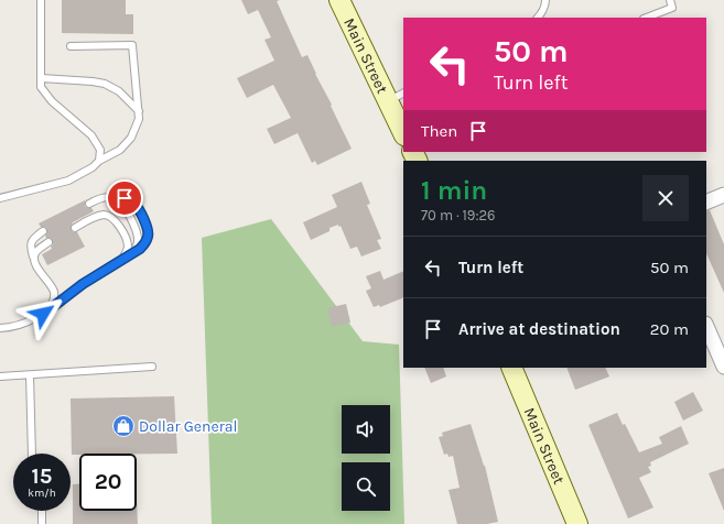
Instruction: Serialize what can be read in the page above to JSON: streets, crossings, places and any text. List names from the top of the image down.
{
  "streets": {
    "street": ["Main Street"]
  },
  "places": {
    "shop": ["Dollar General"]
  },
  "page": {
    "turn": ["50 m", "Turn left"],
    "then": "Then",
    "heading": ["1 min", "70 m · 19:26"],
    "list": [
      {
        "name": "Turn left",
        "value": "50 m"
      },
      {
        "name": "Arrive at destination",
        "value": "20 m"
      }
    ],
    "speed": "15 km/h",
    "limit": "20"
  }
}
